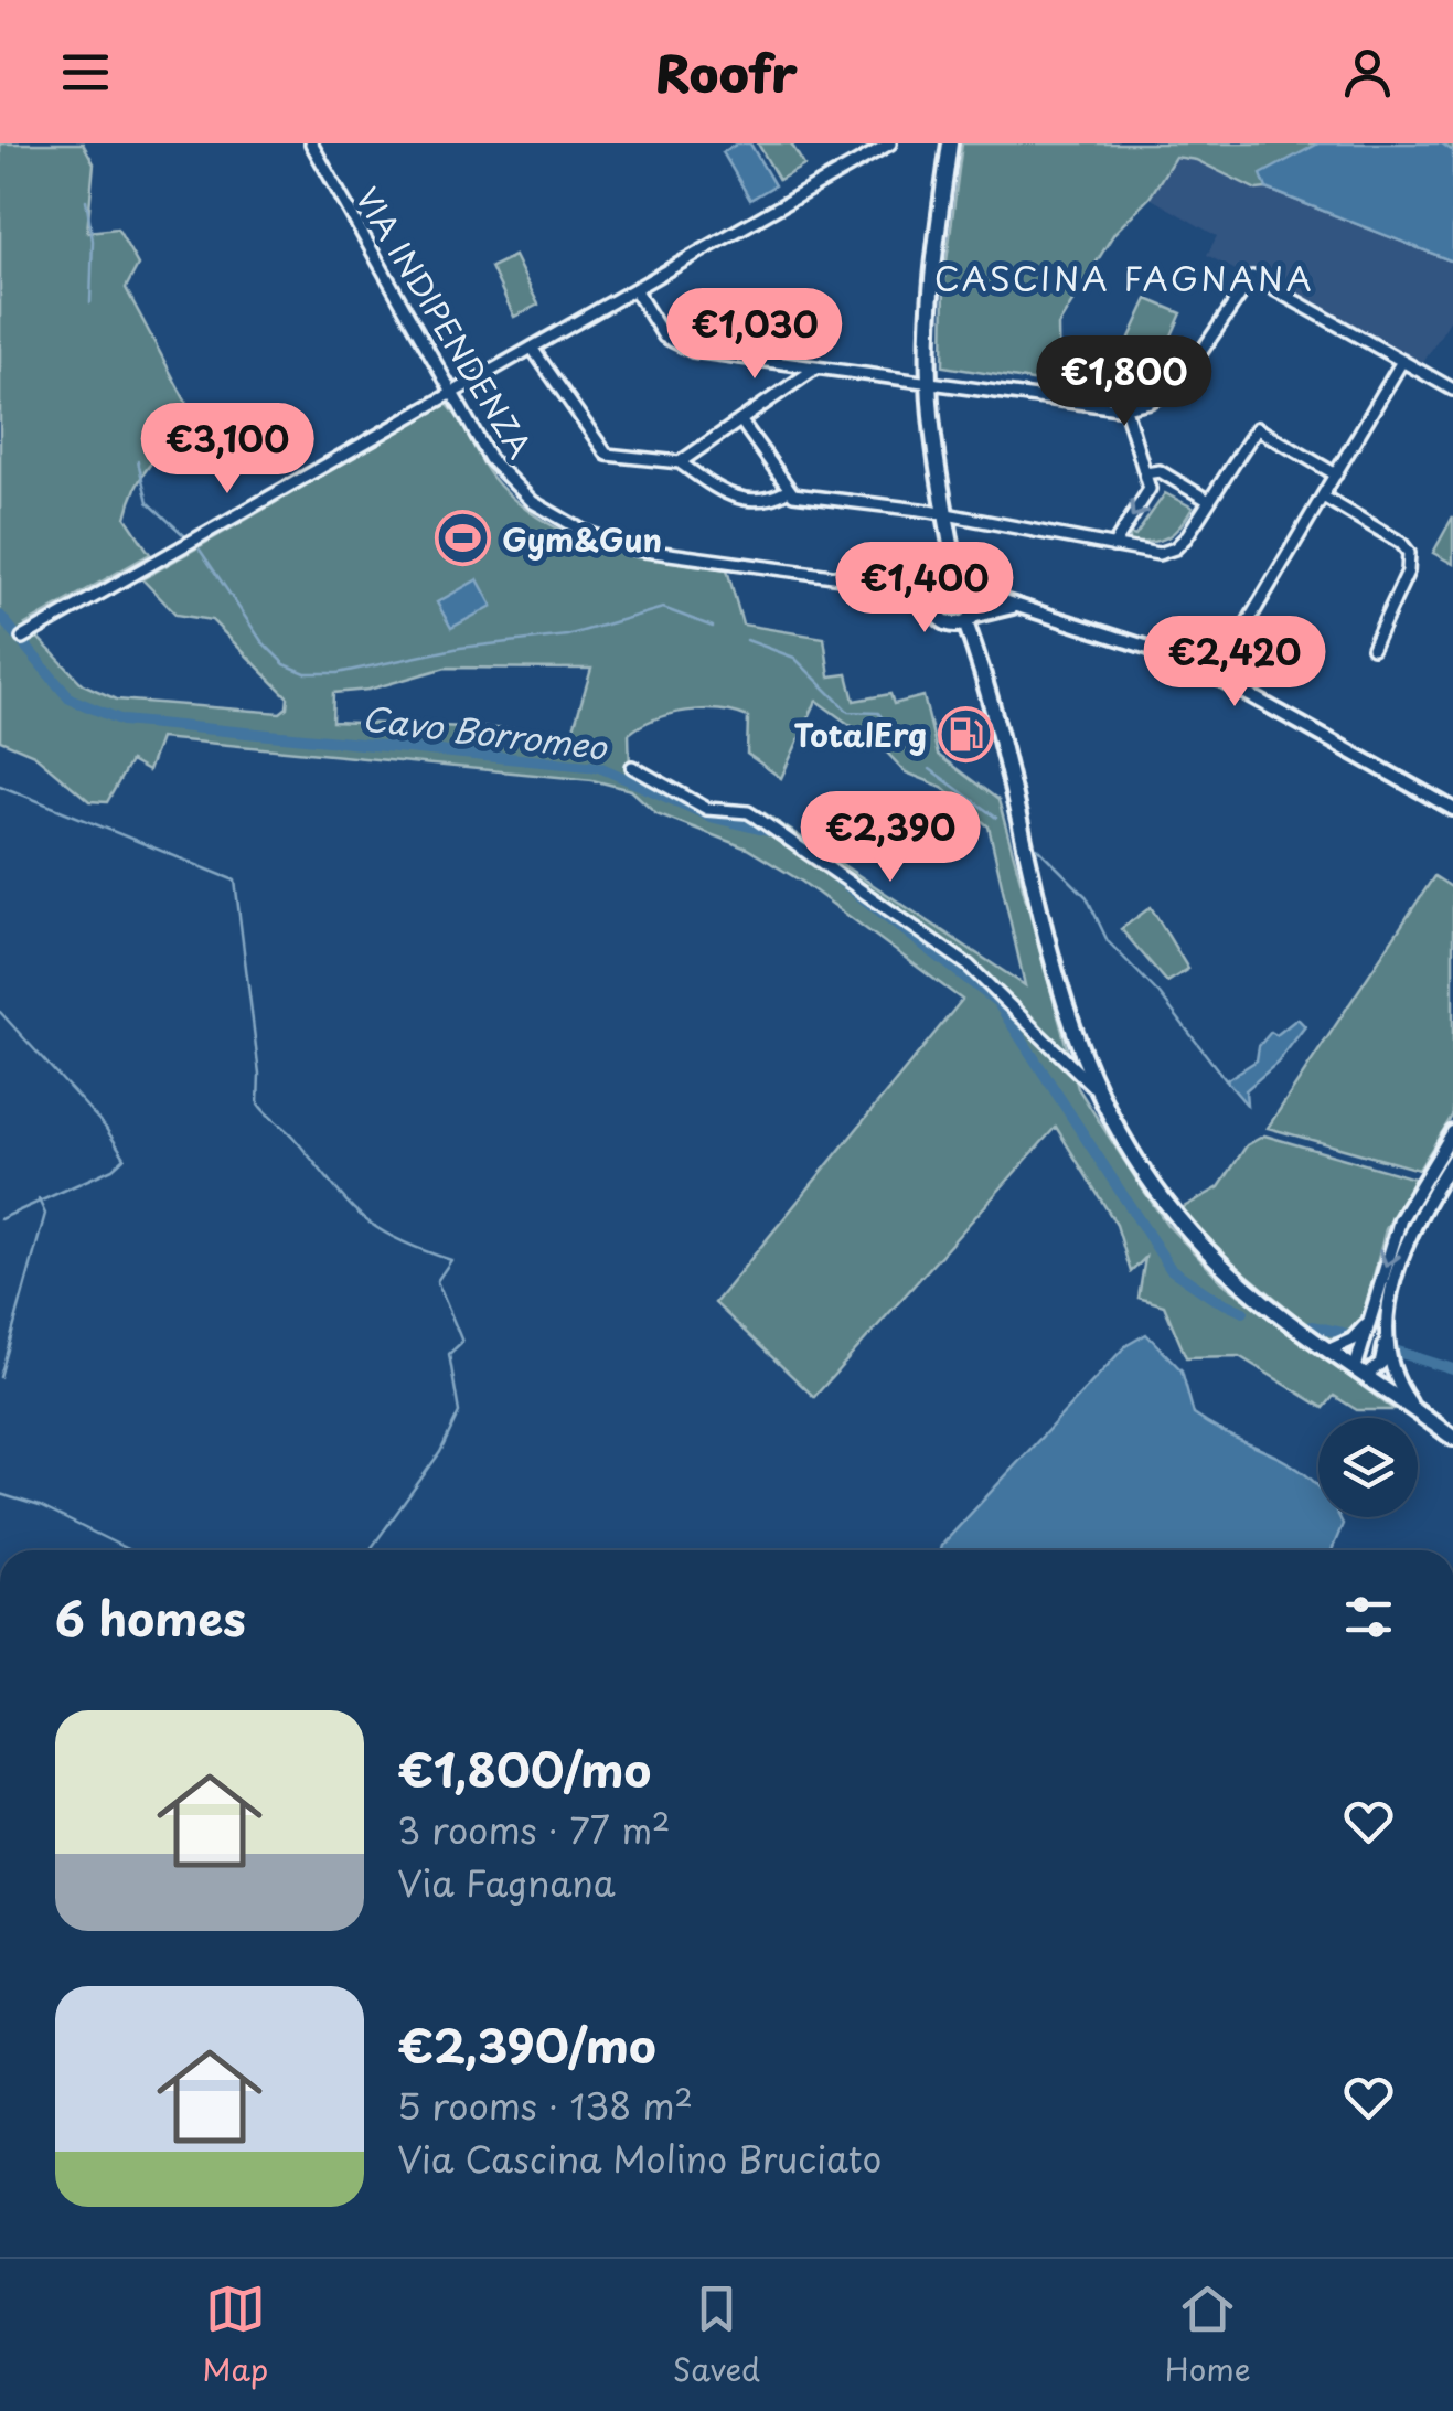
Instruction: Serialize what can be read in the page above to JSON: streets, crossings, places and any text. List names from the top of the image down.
{
  "streets": {
    "street": ["VIA INDIPENDENZA"]
  },
  "districts": ["CASCINA FAGNANA"],
  "water": ["Cavo Borromeo"],
  "places": {
    "sports": ["Gym&Gun"],
    "fuel station": ["TotalErg"]
  },
  "page": {
    "header": "Roofr",
    "price": [
      "€1,030",
      "€1,800",
      "€3,100",
      "€1,400",
      "€2,420",
      "€2,390"
    ],
    "heading": "6 homes",
    "list": [
      {
        "name": "€1,800/mo",
        "note": "3 rooms · 77 m² · Via Fagnana"
      },
      {
        "name": "€2,390/mo",
        "note": "5 rooms · 138 m² · Via Cascina Molino Bruciato"
      }
    ],
    "tabs": ["Map", "Saved", "Home"]
  }
}
